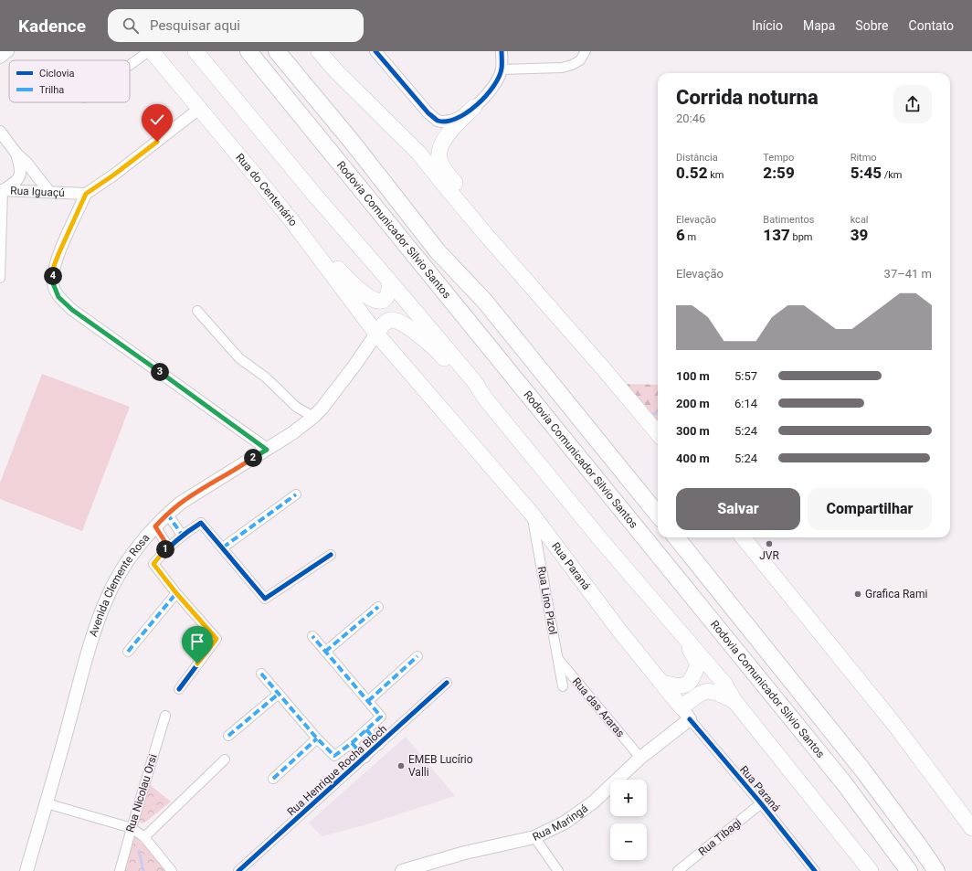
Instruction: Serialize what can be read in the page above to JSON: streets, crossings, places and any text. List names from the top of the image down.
{
  "streets": {
    "highway": ["Rua do Centenário", "Rodovia Comunicador Silvio Santos", "Rua Paraná"],
    "main road": ["Avenida Clemente Rosa", "Rua Maringá"],
    "street": [
      "Rua Iguaçú",
      "Rua Lino Pizol",
      "Rua das Araras",
      "Rua Henrique Rocha Bloch",
      "Rua Nicolau Orsi",
      "Rua Tibagi"
    ]
  },
  "crossings": [
    ["Rua do Centenário", "Rua Paraná"],
    ["Rua do Centenário", "Avenida Clemente Rosa"],
    ["Rua Paraná", "Avenida Clemente Rosa"],
    ["Rua Paraná", "Rua Lino Pizol"],
    ["Rua Paraná", "Rua Maringá"],
    ["Rua Paraná", "Rua Tibagi"],
    ["Rua Lino Pizol", "Rua das Araras"],
    ["Rua das Araras", "Rua Maringá"]
  ],
  "places": ["JVR", "Grafica Rami", "EMEB Lucírio Valli"],
  "legend": ["Ciclovia", "Trilha"],
  "page": {
    "header": "Kadence",
    "search": "Pesquisar aqui",
    "nav": [
      "Início",
      "Mapa",
      "Sobre",
      "Contato"
    ],
    "heading": ["Corrida noturna", "20:46"],
    "stats": [
      ["Distância", "0.52 km"],
      ["Tempo", "2:59"],
      ["Ritmo", "5:45 /km"],
      ["Elevação", "6 m"],
      ["Batimentos", "137 bpm"],
      ["kcal", "39"]
    ],
    "chart": ["Elevação", "37–41 m"],
    "pins": [
      "4",
      "3",
      "2",
      "1"
    ],
    "list": [
      {
        "name": "100 m",
        "note": "5:57"
      },
      {
        "name": "200 m",
        "note": "6:14"
      },
      {
        "name": "300 m",
        "note": "5:24"
      },
      {
        "name": "400 m",
        "note": "5:24"
      }
    ],
    "buttons": ["Salvar", "Compartilhar"],
    "map_buttons": ["+", "−"]
  }
}
